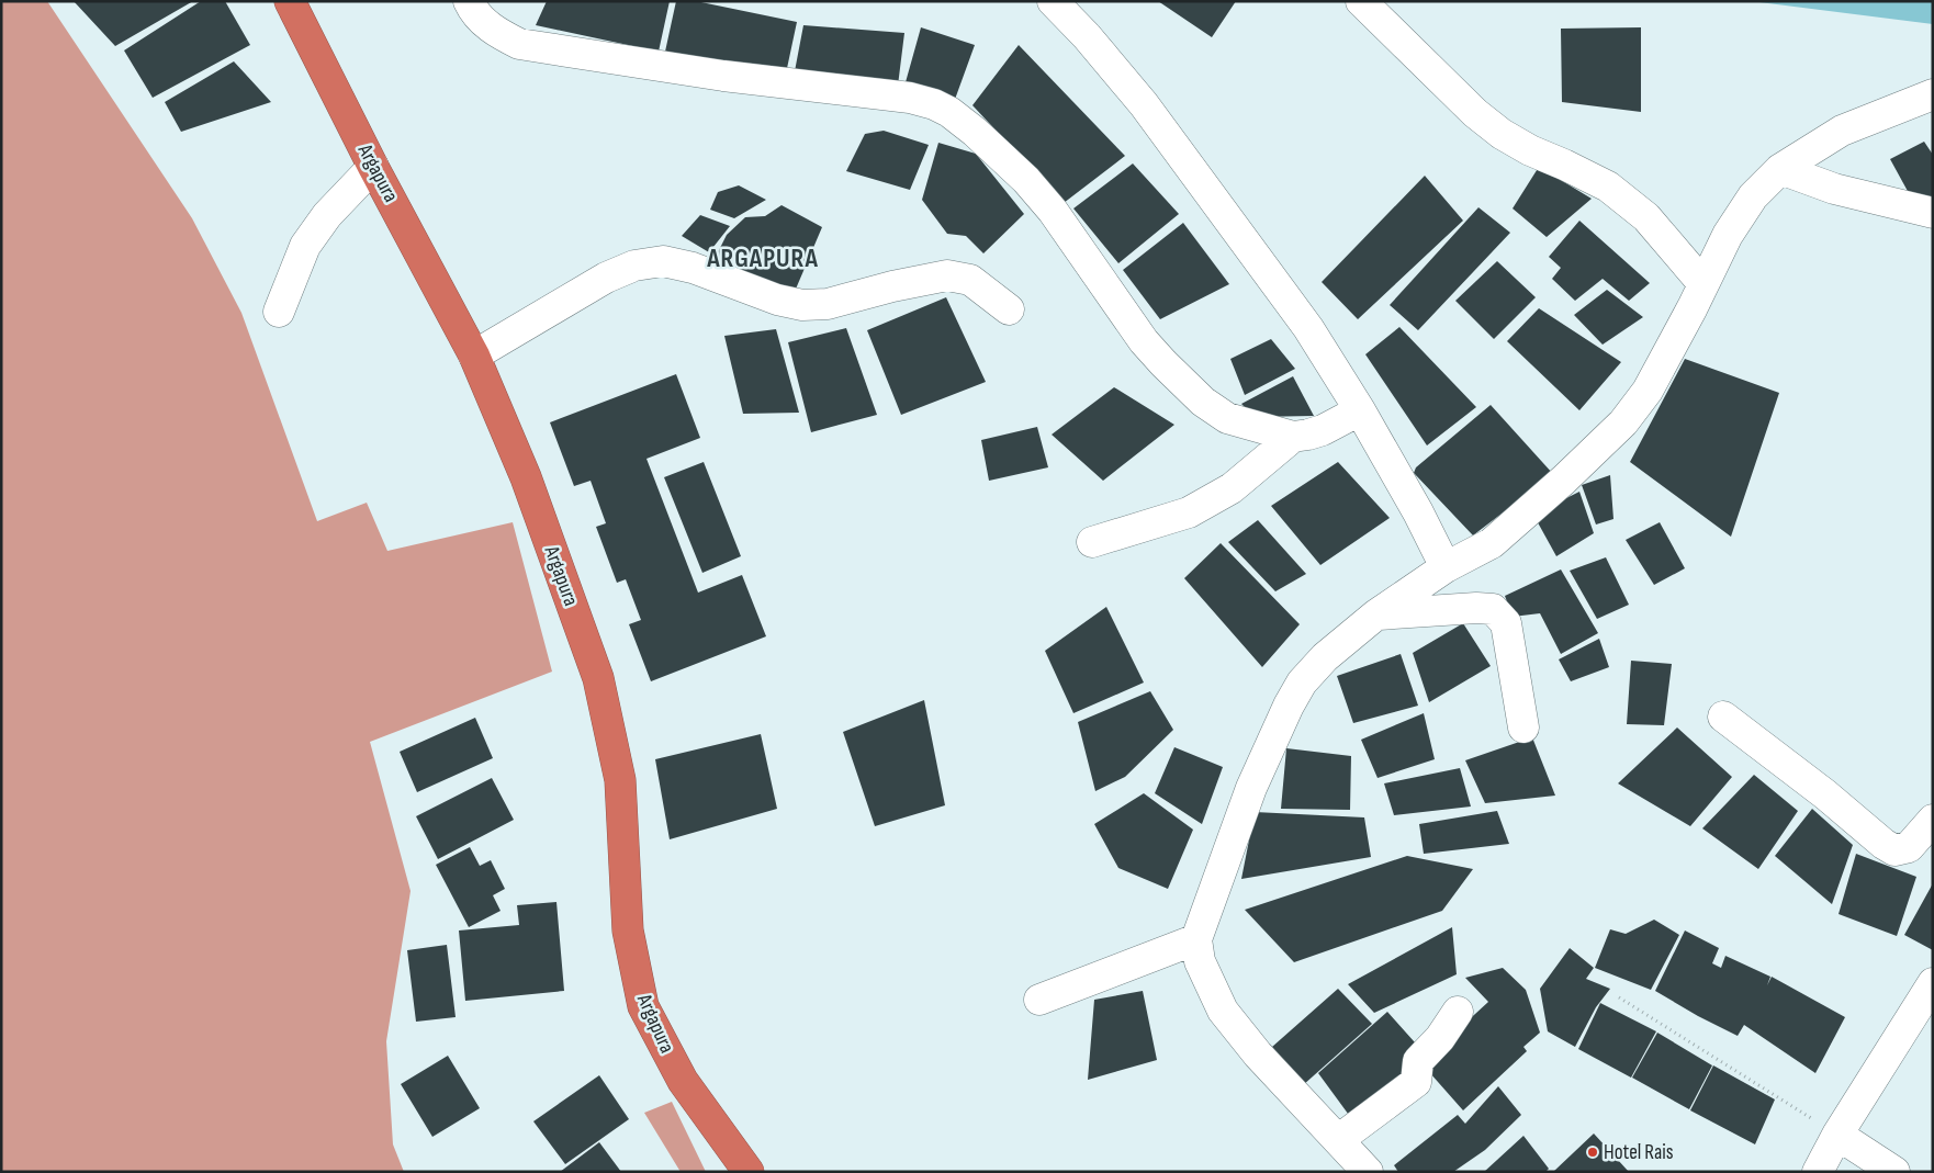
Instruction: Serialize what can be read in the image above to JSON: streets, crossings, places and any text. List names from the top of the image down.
{
  "streets": {
    "highway": ["Argapura"]
  },
  "districts": ["ARGAPURA"],
  "places": ["Hotel Rais"]
}
